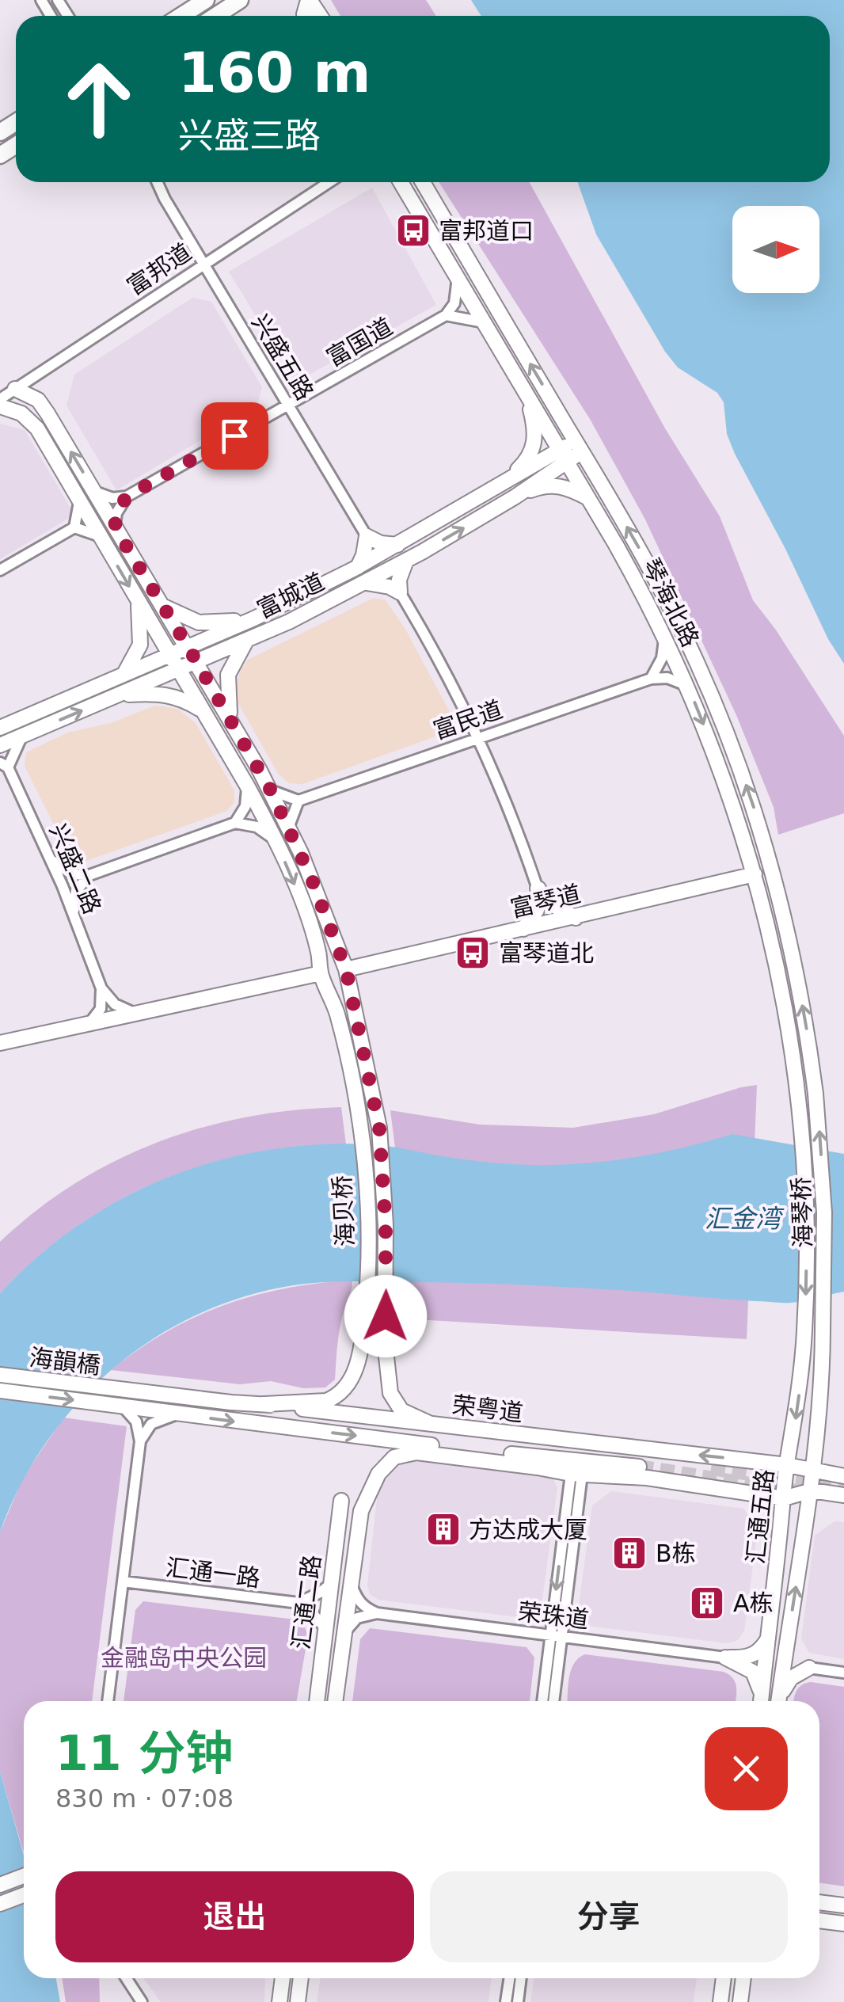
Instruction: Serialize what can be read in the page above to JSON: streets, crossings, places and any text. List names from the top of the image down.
{
  "streets": {
    "street": [
      "富邦道",
      "富国道",
      "兴盛五路",
      "富城道",
      "琴海北路",
      "富民道",
      "兴盛二路",
      "富琴道",
      "海贝桥",
      "海琴桥",
      "海韻橋",
      "荣粤道",
      "汇通五路",
      "汇通一路",
      "汇通二路",
      "荣珠道"
    ]
  },
  "crossings": [
    ["富邦道", "兴盛五路"],
    ["富国道", "兴盛五路"],
    ["富国道", "富城道"],
    ["富国道", "琴海北路"],
    ["富国道", "海贝桥"],
    ["兴盛五路", "富城道"],
    ["兴盛五路", "琴海北路"],
    ["兴盛五路", "海贝桥"],
    ["富城道", "琴海北路"],
    ["富城道", "富民道"],
    ["富城道", "兴盛二路"],
    ["富城道", "海贝桥"],
    ["琴海北路", "富民道"],
    ["琴海北路", "富琴道"],
    ["琴海北路", "海琴桥"],
    ["兴盛二路", "海贝桥"],
    ["富琴道", "海贝桥"],
    ["海贝桥", "荣粤道"],
    ["海琴桥", "汇通五路"],
    ["海韻橋", "荣粤道"],
    ["荣粤道", "汇通五路"],
    ["荣粤道", "汇通二路"]
  ],
  "water": ["汇金湾"],
  "parks": ["金融岛中央公园"],
  "places": {
    "bus stop": ["富邦道口", "富琴道北"],
    "building": ["方达成大厦", "B栋", "A栋"]
  },
  "north": "right",
  "page": {
    "turn": ["160 m", "兴盛三路"],
    "heading": ["11 分钟", "830 m · 07:08"],
    "buttons": ["退出", "分享"]
  }
}
